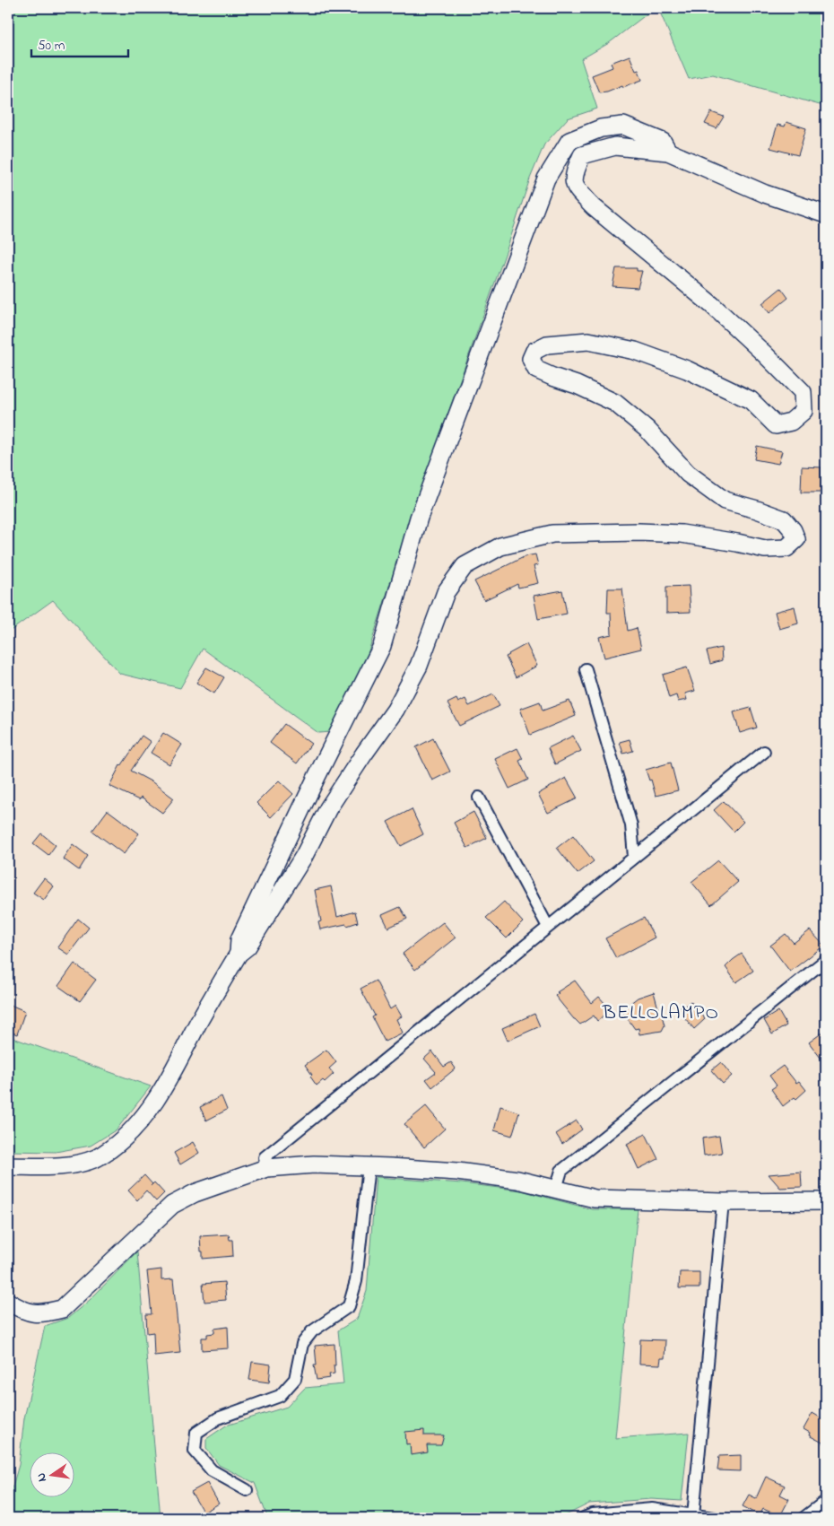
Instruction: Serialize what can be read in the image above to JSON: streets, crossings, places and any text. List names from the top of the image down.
{
  "districts": ["BELLOLAMPO"],
  "scale_bar": "50 m",
  "north": "left"
}
